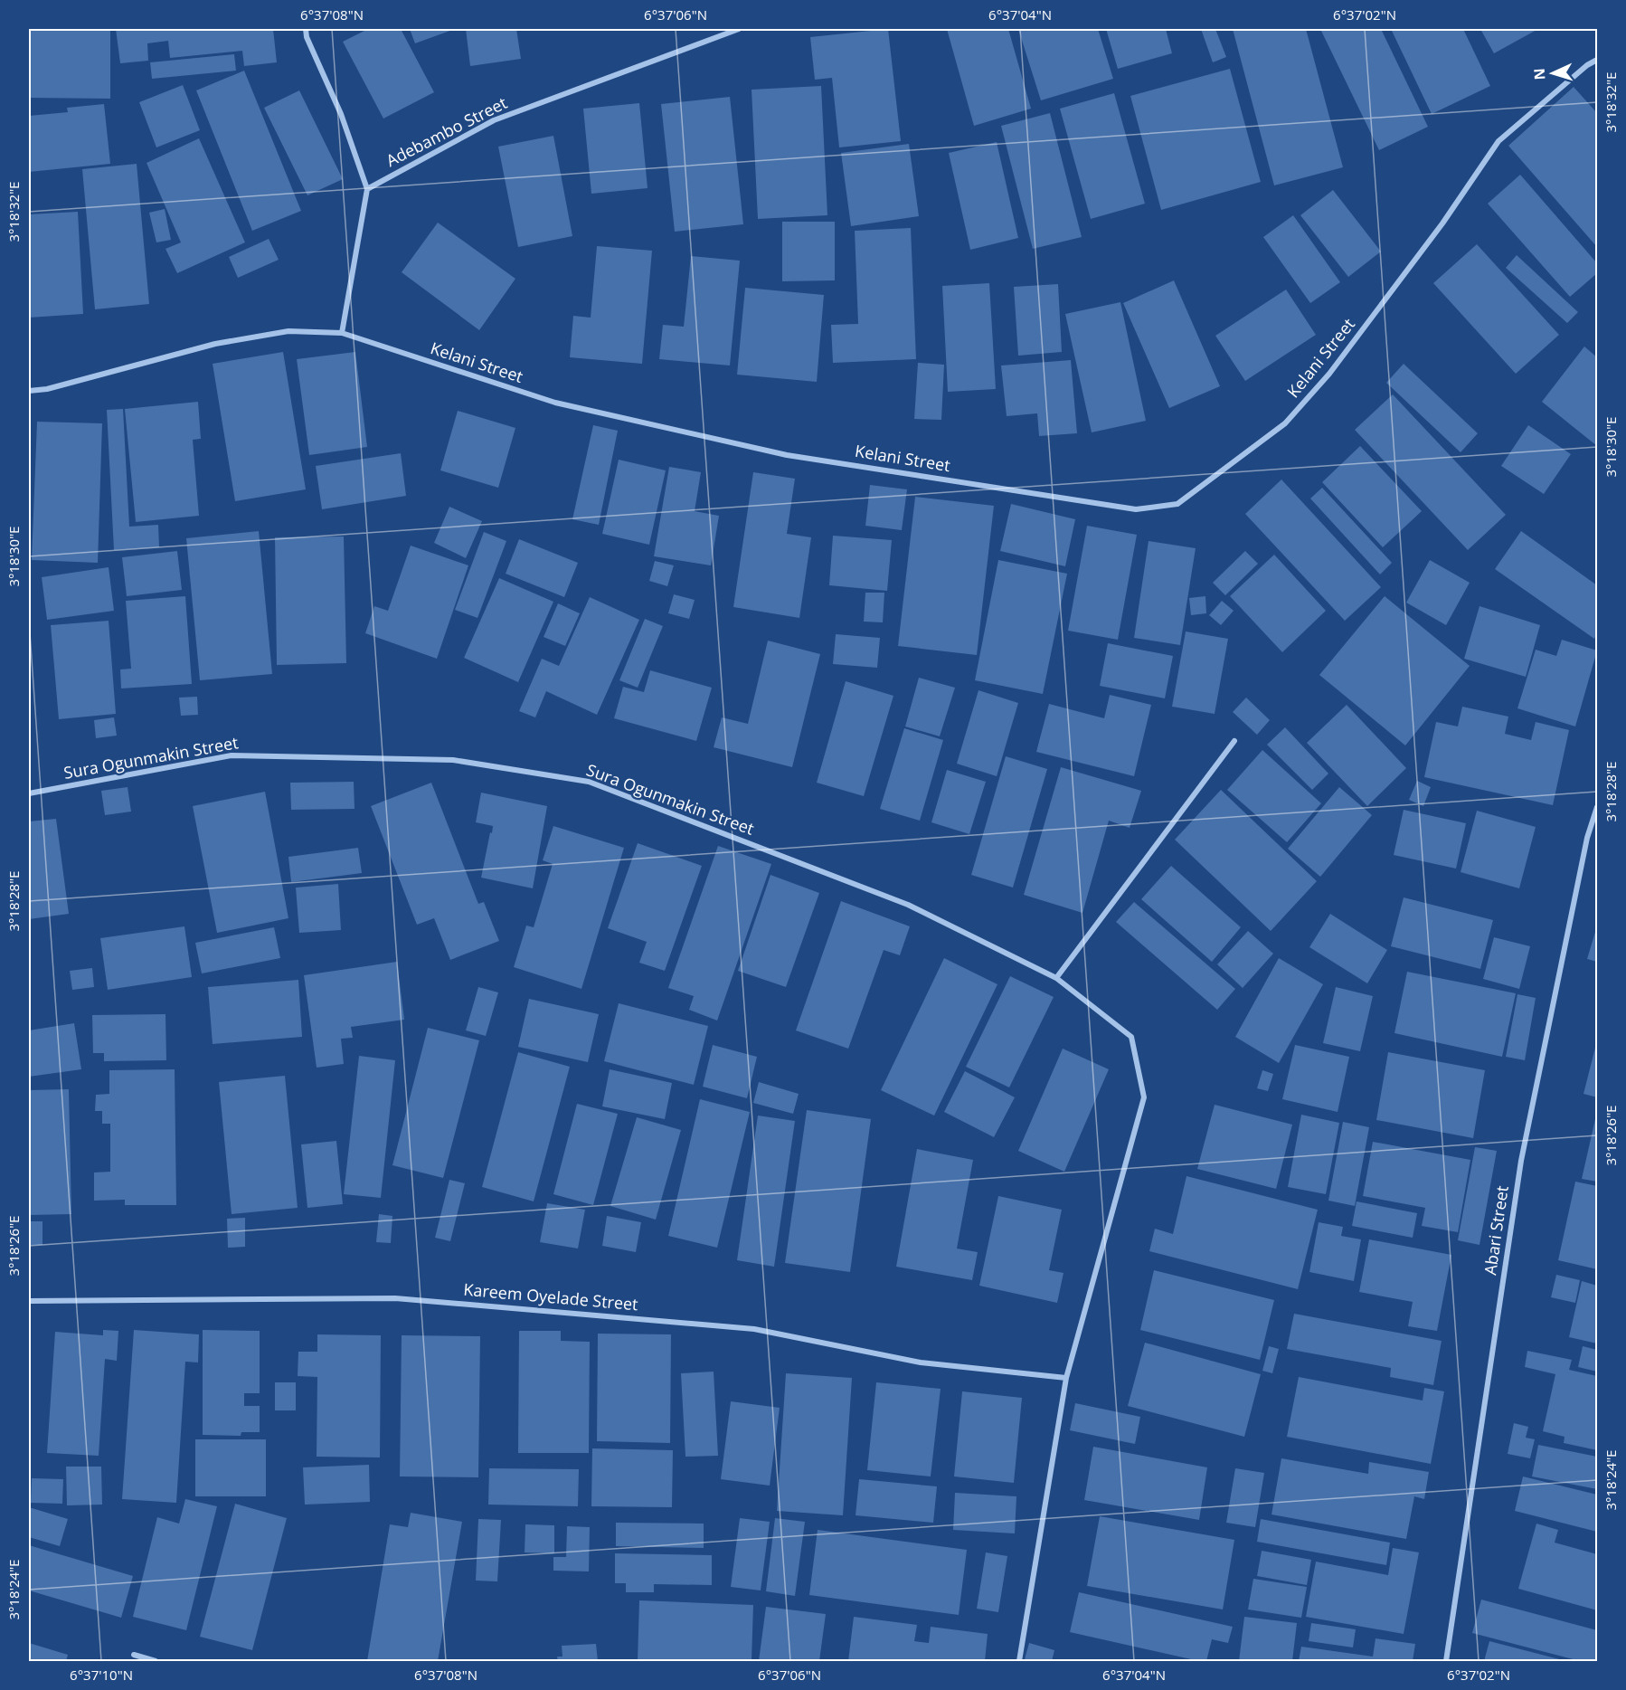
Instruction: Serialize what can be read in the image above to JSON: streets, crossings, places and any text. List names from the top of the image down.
{
  "streets": {
    "street": [
      "Adebambo Street",
      "Kelani Street",
      "Sura Ogunmakin Street",
      "Abari Street",
      "Kareem Oyelade Street"
    ]
  },
  "crossings": [
    ["Sura Ogunmakin Street", "Kareem Oyelade Street"]
  ],
  "north": "left",
  "coordinates": [
    "6°37'08\"N",
    "6°37'06\"N",
    "6°37'04\"N",
    "6°37'02\"N",
    "3°18'32\"E",
    "3°18'30\"E",
    "3°18'28\"E",
    "3°18'26\"E",
    "3°18'24\"E",
    "6°37'10\"N"
  ]
}
